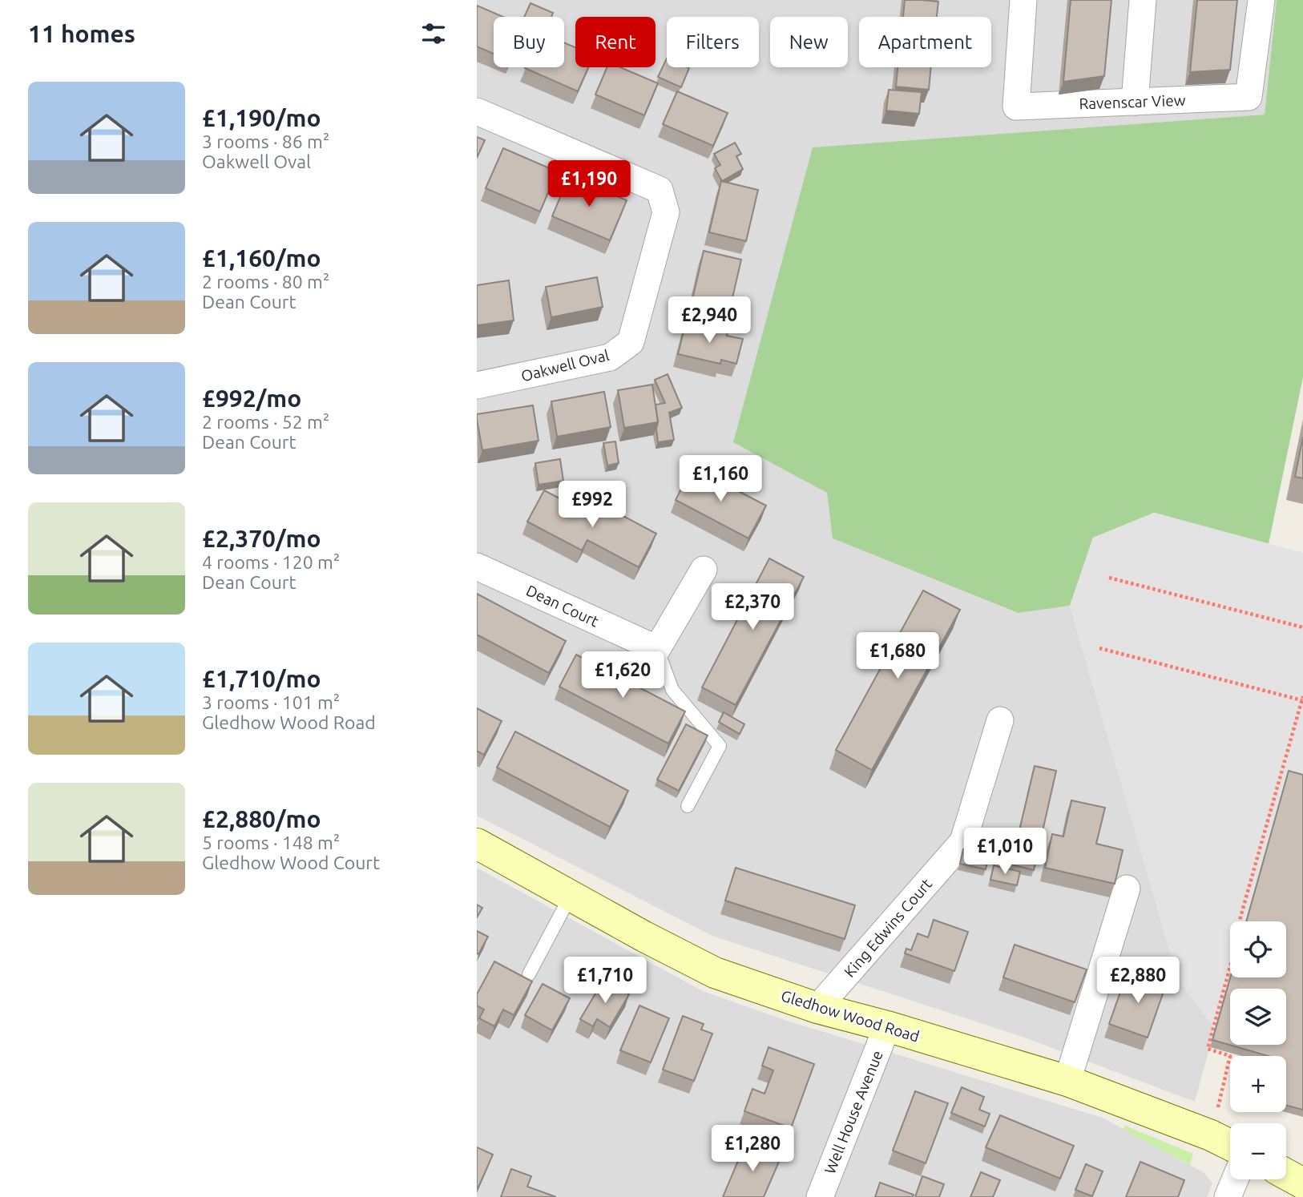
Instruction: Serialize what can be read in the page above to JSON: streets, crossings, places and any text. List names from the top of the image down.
{
  "streets": {
    "street": [
      "Ravenscar View",
      "Oakwell Oval",
      "Dean Court",
      "King Edwins Court",
      "Gledhow Wood Road",
      "Well House Avenue"
    ]
  },
  "crossings": [
    ["King Edwins Court", "Gledhow Wood Road"],
    ["Gledhow Wood Road", "Well House Avenue"]
  ],
  "page": {
    "heading": "11 homes",
    "chip": [
      "Buy",
      "Rent",
      "Filters",
      "New",
      "Apartment"
    ],
    "list": [
      {
        "name": "£1,190/mo",
        "note": "3 rooms · 86 m² · Oakwell Oval"
      },
      {
        "name": "£1,160/mo",
        "note": "2 rooms · 80 m² · Dean Court"
      },
      {
        "name": "£992/mo",
        "note": "2 rooms · 52 m² · Dean Court"
      },
      {
        "name": "£2,370/mo",
        "note": "4 rooms · 120 m² · Dean Court"
      },
      {
        "name": "£1,710/mo",
        "note": "3 rooms · 101 m² · Gledhow Wood Road"
      },
      {
        "name": "£2,880/mo",
        "note": "5 rooms · 148 m² · Gledhow Wood Court"
      }
    ],
    "price": [
      "£1,190",
      "£2,940",
      "£1,160",
      "£992",
      "£2,370",
      "£1,680",
      "£1,620",
      "£1,010",
      "£1,710",
      "£2,880",
      "£1,280"
    ],
    "map_buttons": ["+", "−"]
  }
}
